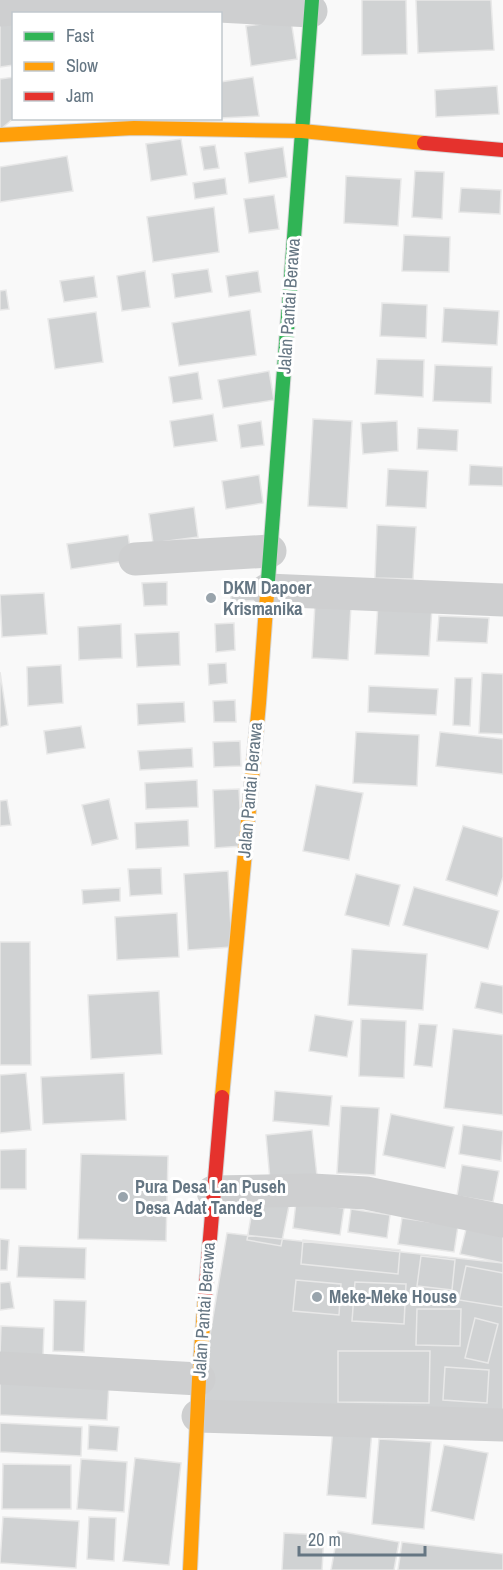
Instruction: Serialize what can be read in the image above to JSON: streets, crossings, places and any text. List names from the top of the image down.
{
  "streets": {
    "street": ["Jalan Pantai Berawa"]
  },
  "places": ["DKM Dapoer Krismanika", "Pura Desa Lan Puseh Desa Adat Tandeg", "Meke-Meke House"],
  "legend": ["Fast", "Slow", "Jam"],
  "scale_bar": "20 m"
}
